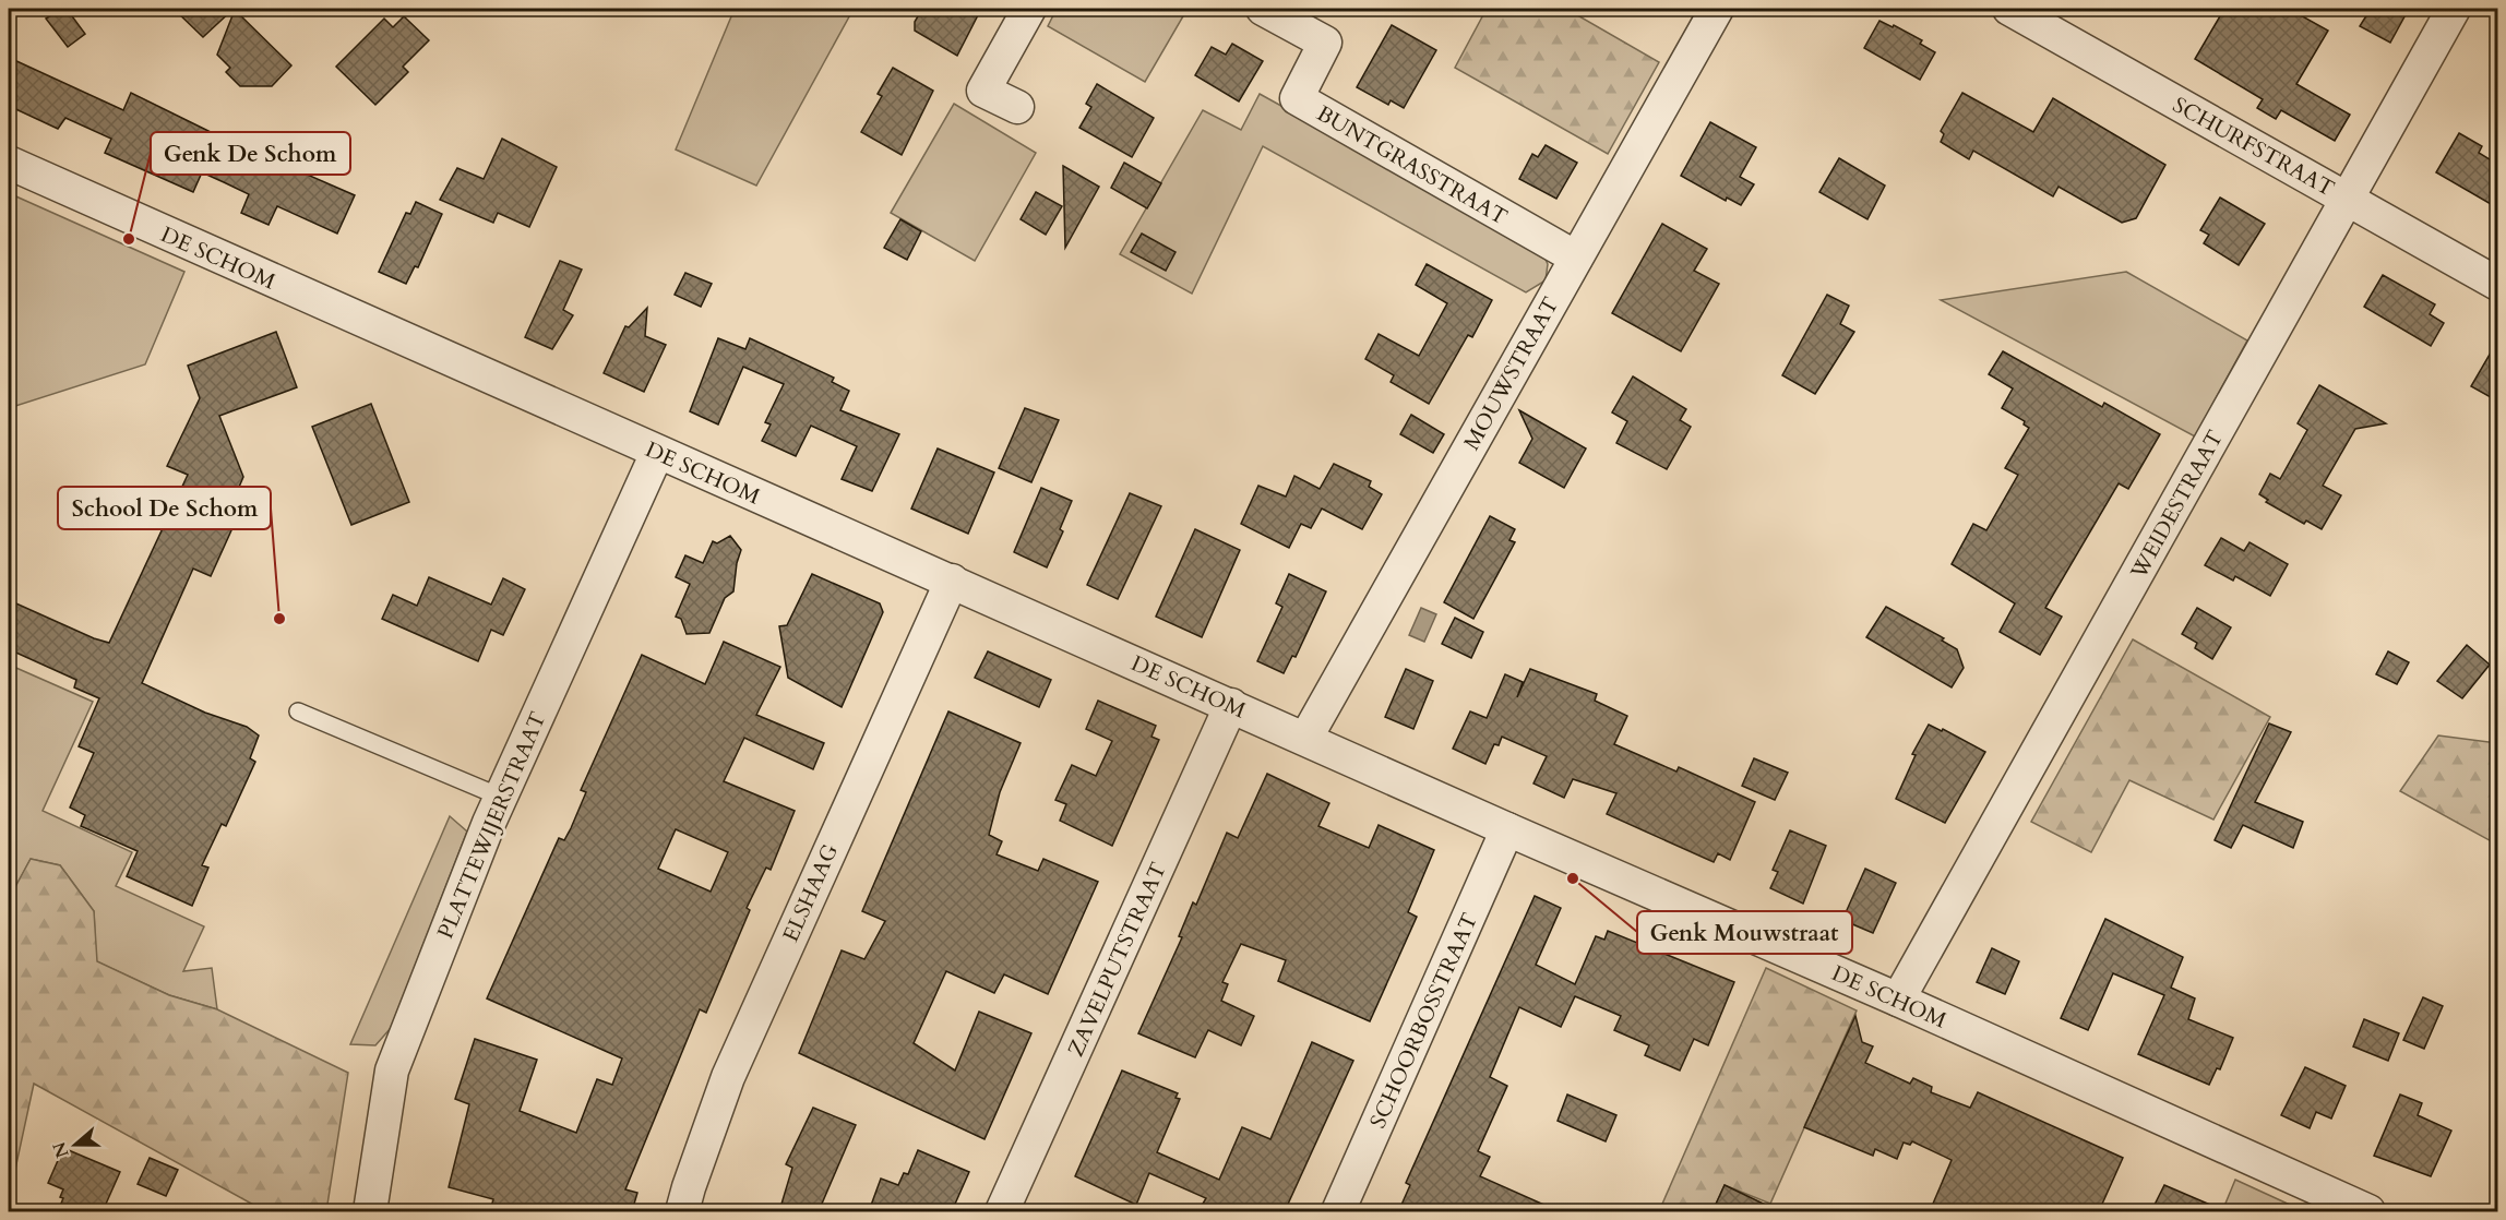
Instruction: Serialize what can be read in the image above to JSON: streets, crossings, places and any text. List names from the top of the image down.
{
  "streets": {
    "street": [
      "SCHURFSTRAAT",
      "BUNTGRASSTRAAT",
      "DE SCHOM",
      "MOUWSTRAAT",
      "WEIDESTRAAT",
      "PLATTEWIJERSTRAAT",
      "ELSHAAG",
      "ZAVELPUTSTRAAT",
      "SCHOORBOSSTRAAT"
    ]
  },
  "crossings": [
    ["SCHURFSTRAAT", "WEIDESTRAAT"],
    ["BUNTGRASSTRAAT", "MOUWSTRAAT"],
    ["DE SCHOM", "MOUWSTRAAT"],
    ["DE SCHOM", "WEIDESTRAAT"],
    ["DE SCHOM", "PLATTEWIJERSTRAAT"],
    ["DE SCHOM", "ELSHAAG"],
    ["DE SCHOM", "ZAVELPUTSTRAAT"],
    ["DE SCHOM", "SCHOORBOSSTRAAT"]
  ],
  "places": ["Genk De Schom", "School De Schom", "Genk Mouwstraat"],
  "north": "left"
}
